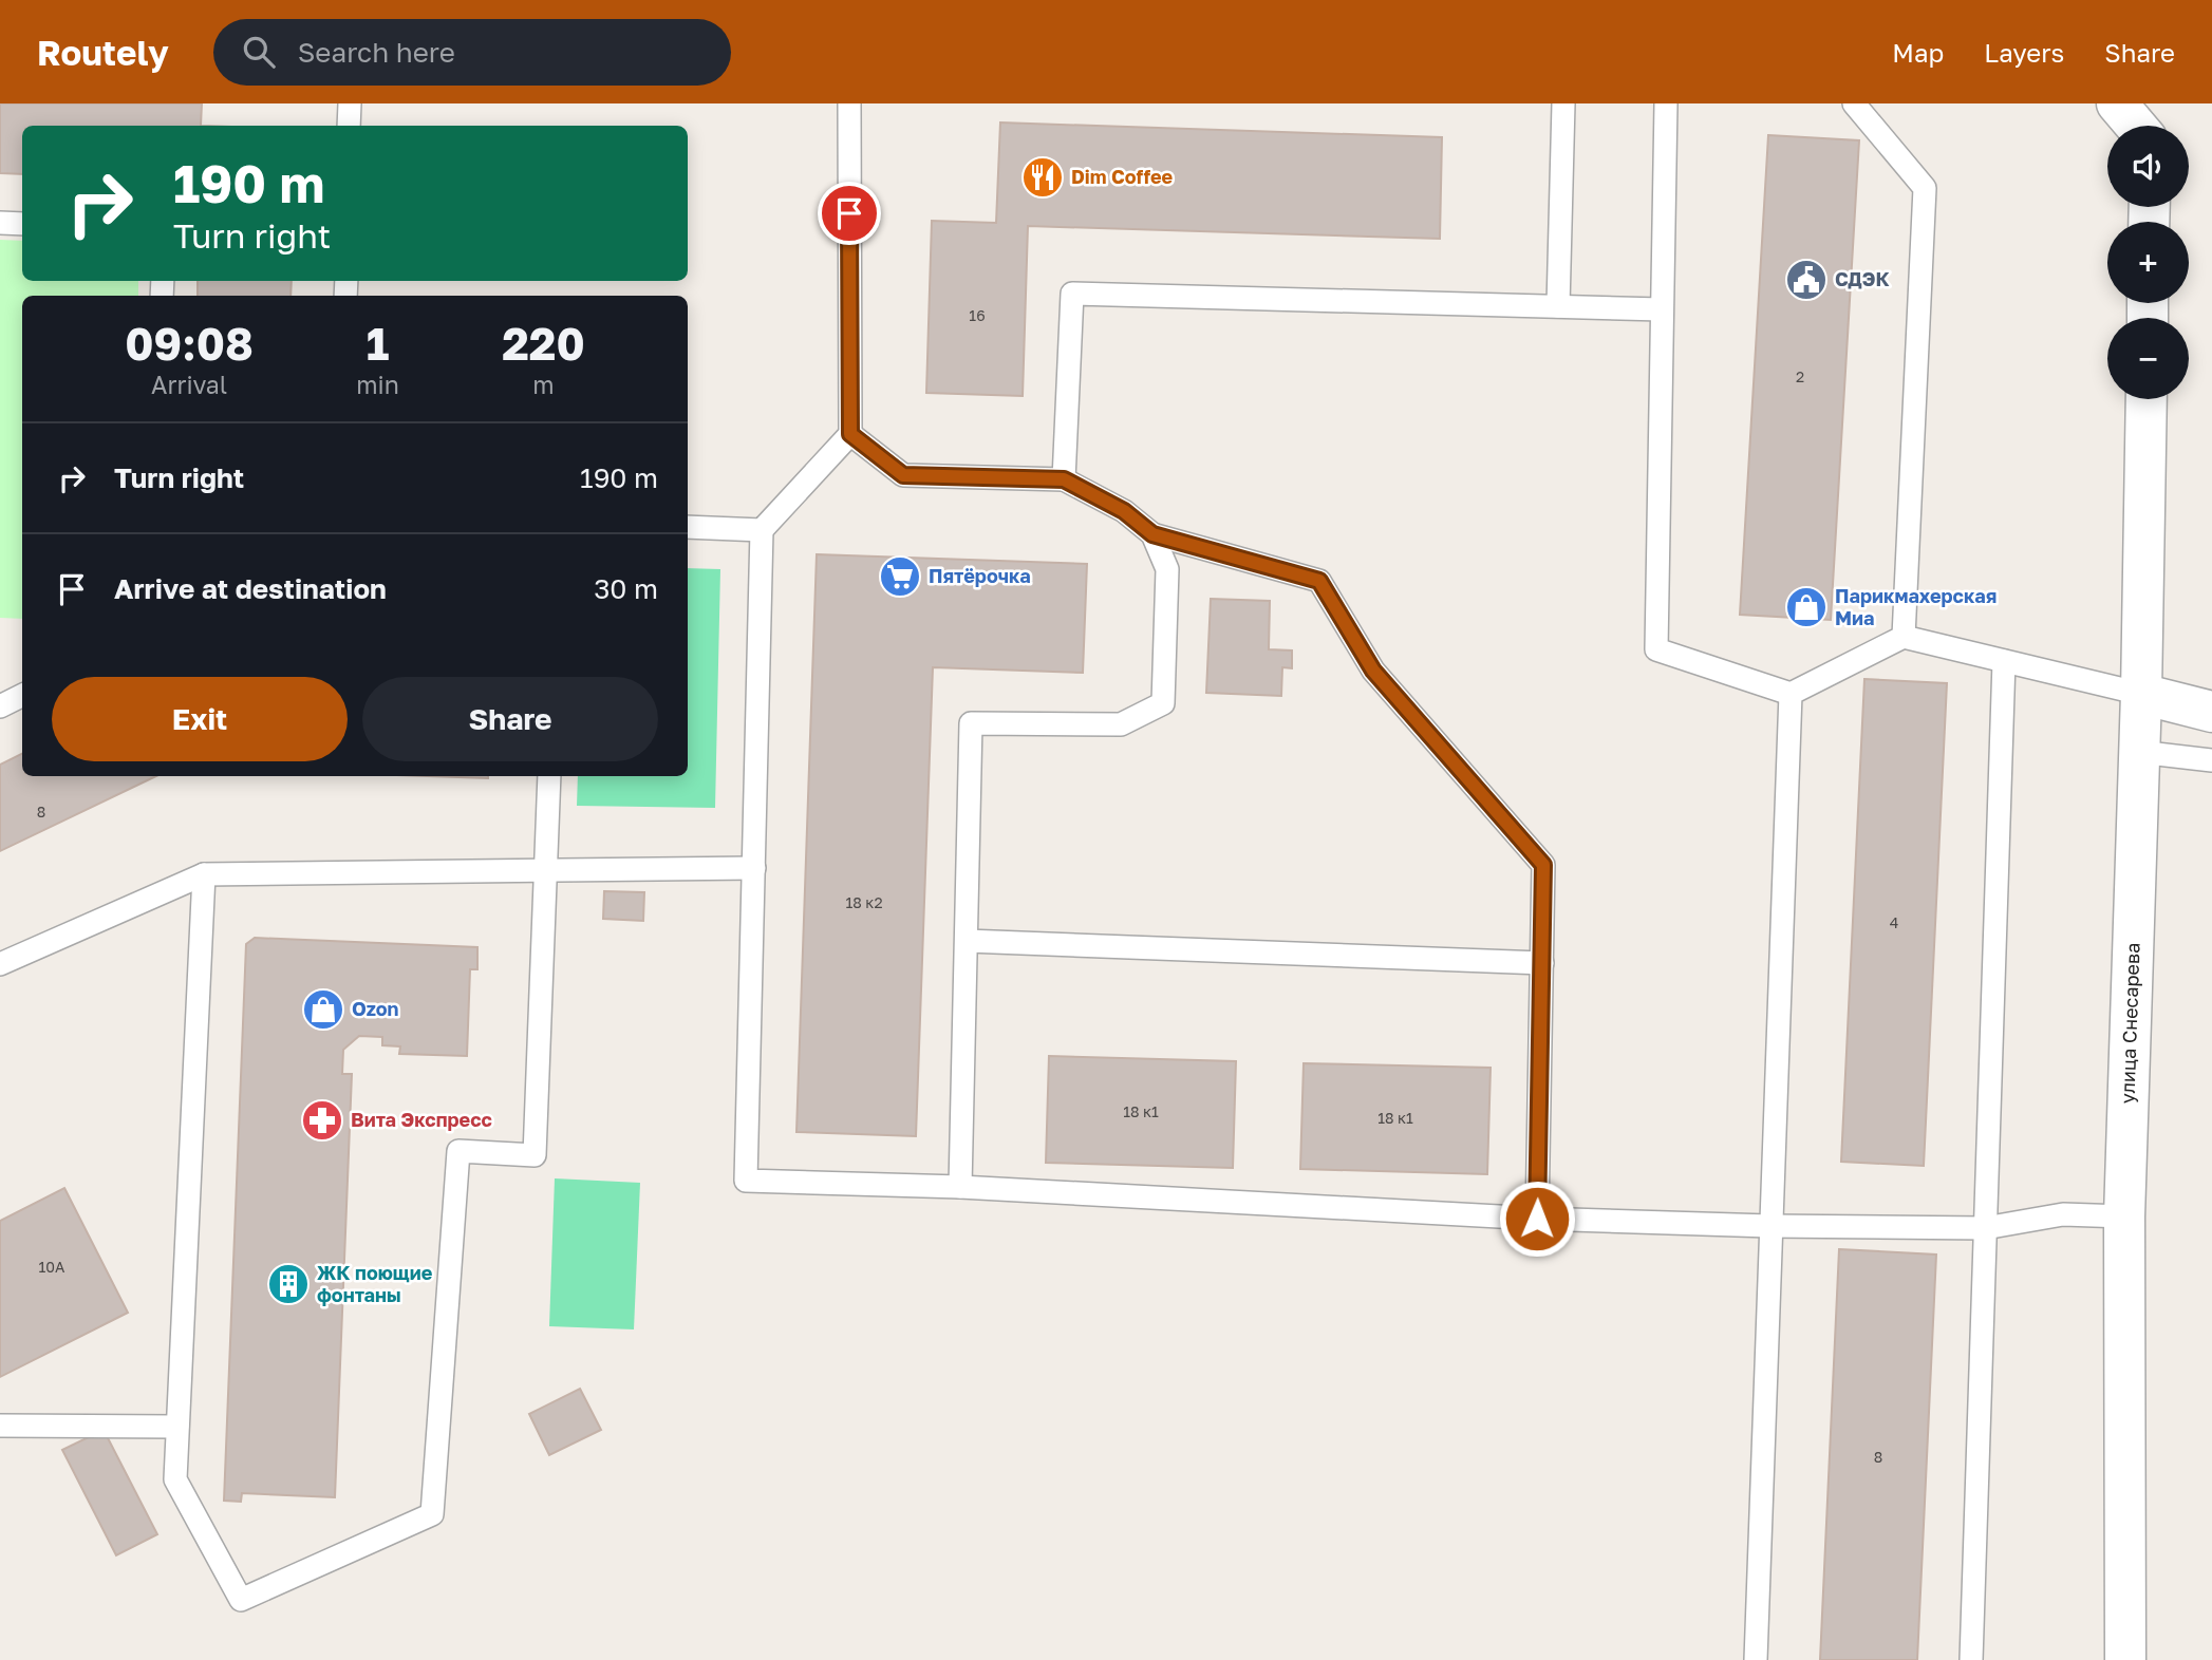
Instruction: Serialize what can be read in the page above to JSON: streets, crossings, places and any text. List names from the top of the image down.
{
  "streets": {
    "street": ["улица Снесарева"]
  },
  "places": {
    "restaurant": ["Dim Coffee"],
    "public building": ["СДЭК"],
    "supermarket": ["Пятёрочка"],
    "shop": ["Парикмахерская Миа", "Ozon"],
    "pharmacy": ["Вита Экспресс"],
    "building": ["ЖК поющие фонтаны"]
  },
  "house_numbers": [
    "16",
    "2",
    "8",
    "18 к2",
    "4",
    "18 к1",
    "18 к1",
    "10А",
    "8"
  ],
  "page": {
    "header": "Routely",
    "search": "Search here",
    "nav": ["Map", "Layers", "Share"],
    "map_buttons": ["+", "−"],
    "turn": ["190 m", "Turn right"],
    "eta": [
      "09:08",
      "Arrival",
      "1",
      "min",
      "220",
      "m"
    ],
    "list": [
      {
        "name": "Turn right",
        "value": "190 m"
      },
      {
        "name": "Arrive at destination",
        "value": "30 m"
      }
    ],
    "buttons": ["Exit", "Share"]
  }
}
